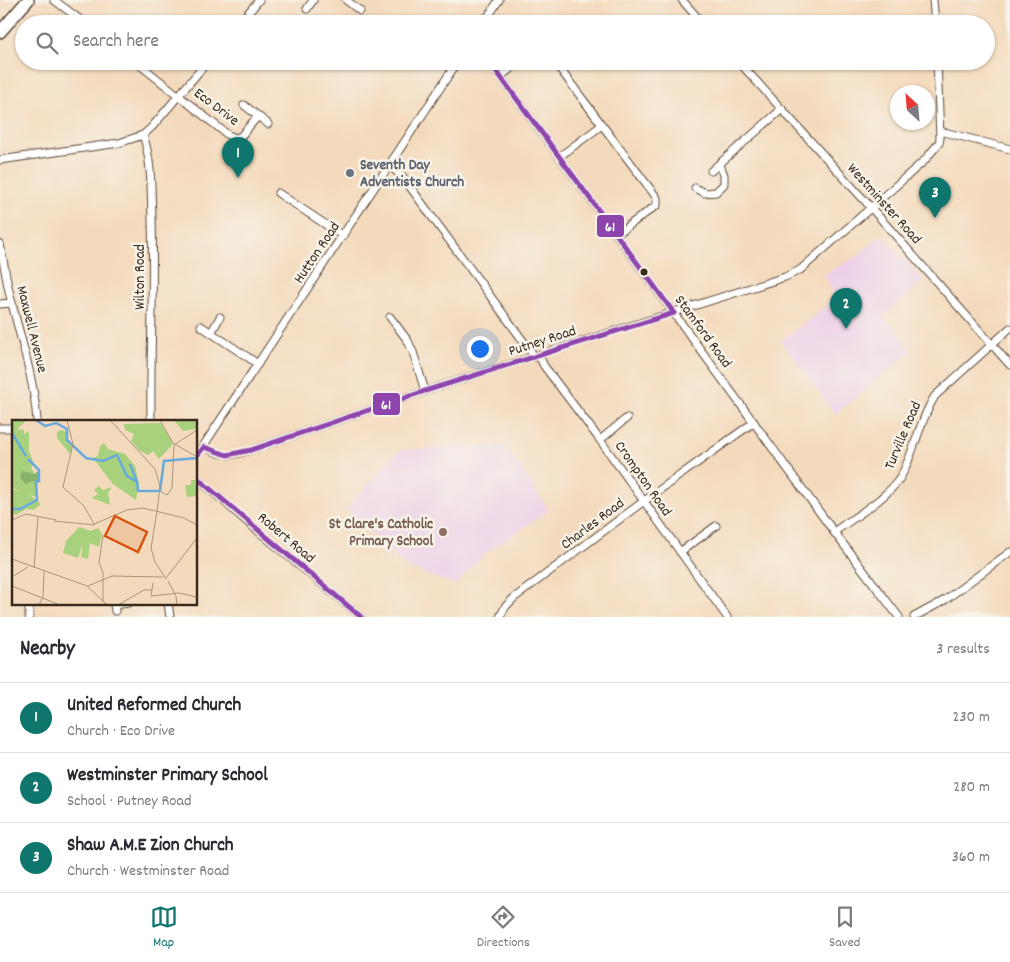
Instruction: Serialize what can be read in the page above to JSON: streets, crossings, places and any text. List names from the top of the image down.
{
  "streets": {
    "street": [
      "Eco Drive",
      "Westminster Road",
      "Hutton Road",
      "Wilton Road",
      "Maxwell Avenue",
      "Stamford Road",
      "Putney Road",
      "Turville Road",
      "Crompton Road",
      "Charles Road",
      "Robert Road"
    ]
  },
  "crossings": [
    ["Westminster Road", "Putney Road"],
    ["Westminster Road", "Turville Road"],
    ["Hutton Road", "Putney Road"],
    ["Hutton Road", "Crompton Road"],
    ["Stamford Road", "Putney Road"],
    ["Stamford Road", "Turville Road"],
    ["Stamford Road", "Charles Road"],
    ["Putney Road", "Crompton Road"],
    ["Crompton Road", "Charles Road"]
  ],
  "places": ["Seventh Day Adventists Church", "St Clare's Catholic Primary School"],
  "lines": ["transit line 61"],
  "north": "top left",
  "page": {
    "search": "Search here",
    "pins": ["1", "3", "2"],
    "heading": ["Nearby", "3 results"],
    "list": [
      {
        "mark": "1",
        "name": "United Reformed Church",
        "note": "Church · Eco Drive",
        "value": "230 m"
      },
      {
        "mark": "2",
        "name": "Westminster Primary School",
        "note": "School · Putney Road",
        "value": "280 m"
      },
      {
        "mark": "3",
        "name": "Shaw A.M.E Zion Church",
        "note": "Church · Westminster Road",
        "value": "360 m"
      }
    ],
    "nav": ["Map", "Directions", "Saved"]
  }
}
